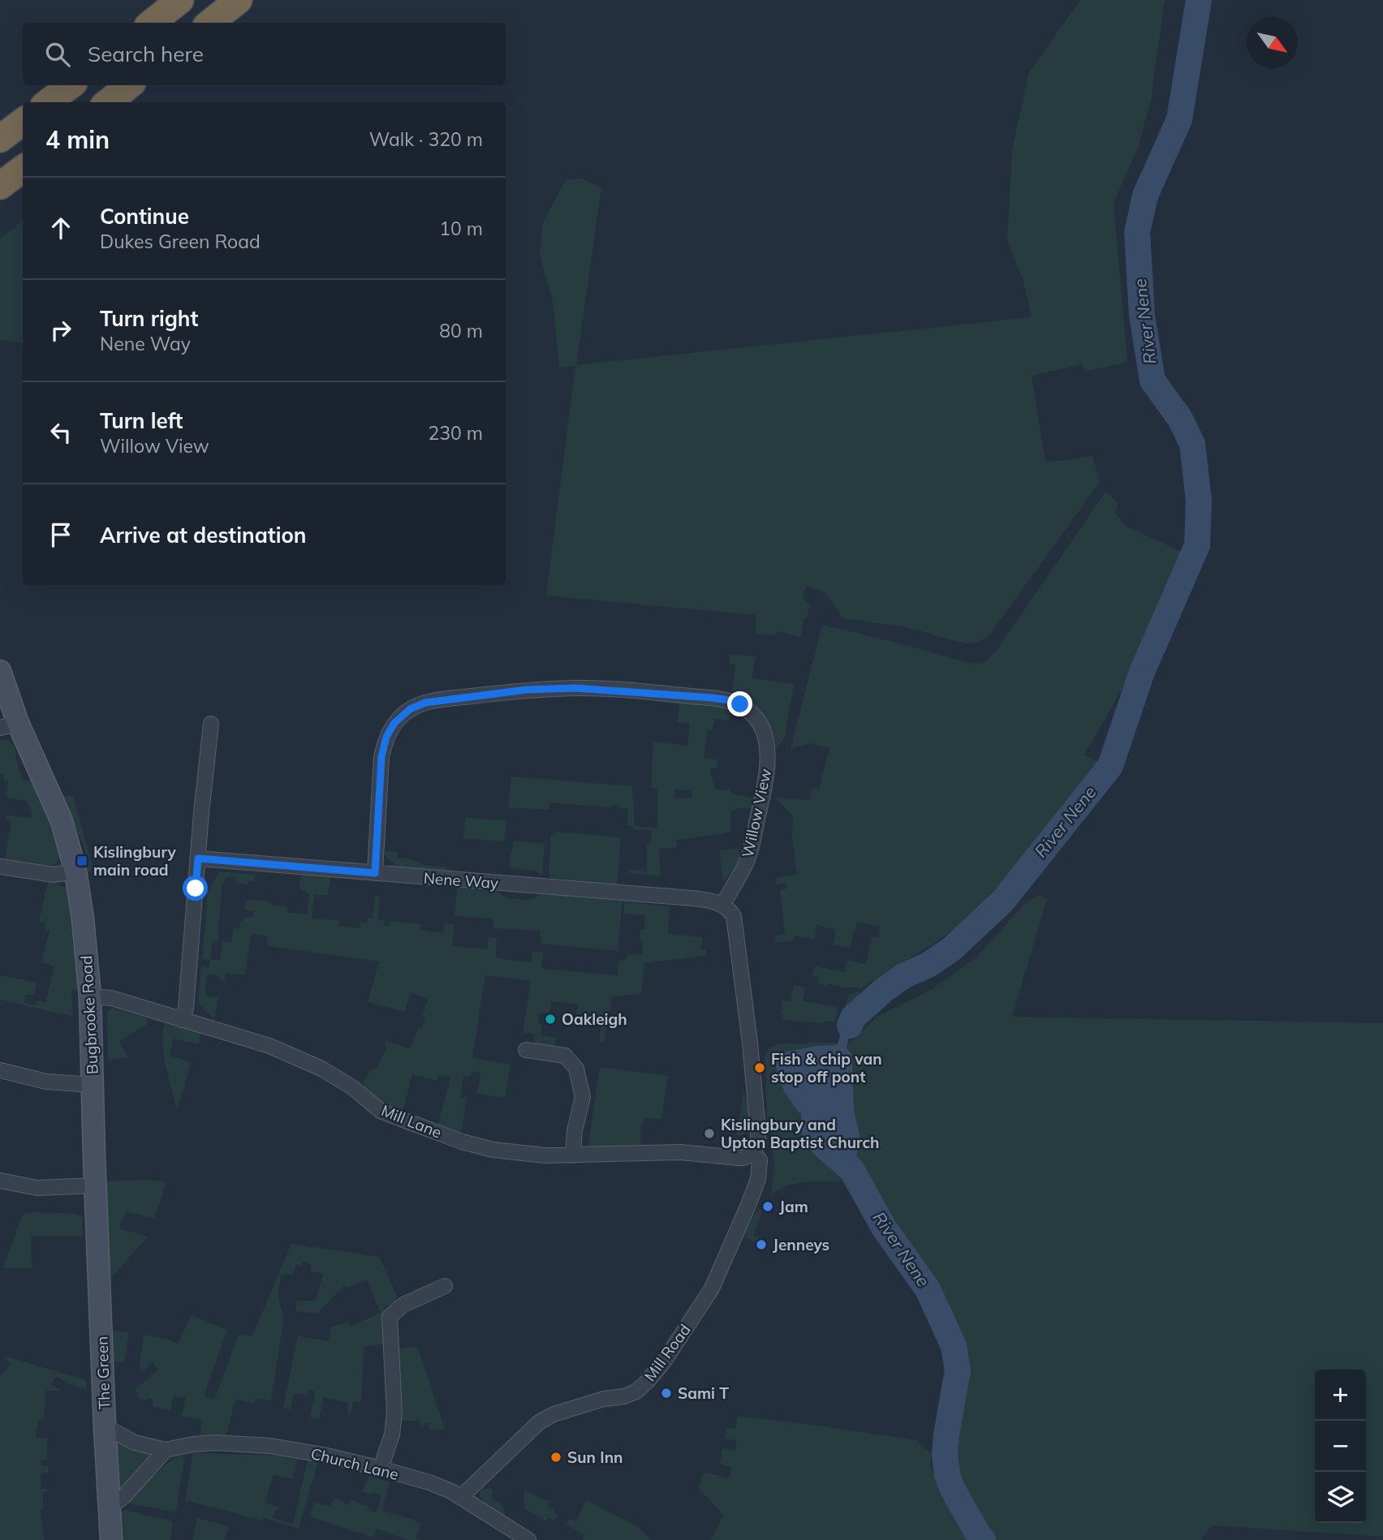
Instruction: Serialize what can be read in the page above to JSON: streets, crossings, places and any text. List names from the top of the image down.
{
  "streets": {
    "street": [
      "Willow View",
      "Nene Way",
      "Bugbrooke Road",
      "Mill Lane",
      "Mill Road",
      "The Green",
      "Church Lane"
    ]
  },
  "crossings": [
    ["Willow View", "Nene Way"],
    ["Bugbrooke Road", "Mill Lane"],
    ["Bugbrooke Road", "The Green"],
    ["Mill Lane", "Mill Road"],
    ["Mill Road", "Church Lane"],
    ["The Green", "Church Lane"]
  ],
  "water": ["River Nene"],
  "places": {
    "transit": ["Kislingbury main road"],
    "other": [
      "Oakleigh",
      "Fish & chip van stop off pont",
      "Kislingbury and Upton Baptist Church",
      "Jam",
      "Jenneys",
      "Sami T",
      "Sun Inn"
    ]
  },
  "north": "bottom right",
  "page": {
    "search": "Search here",
    "heading": ["4 min", "Walk · 320 m"],
    "list": [
      ["Continue", "Dukes Green Road", "10 m"],
      ["Turn right", "Nene Way", "80 m"],
      ["Turn left", "Willow View", "230 m"],
      "Arrive at destination"
    ],
    "map_buttons": ["+", "−"]
  }
}
